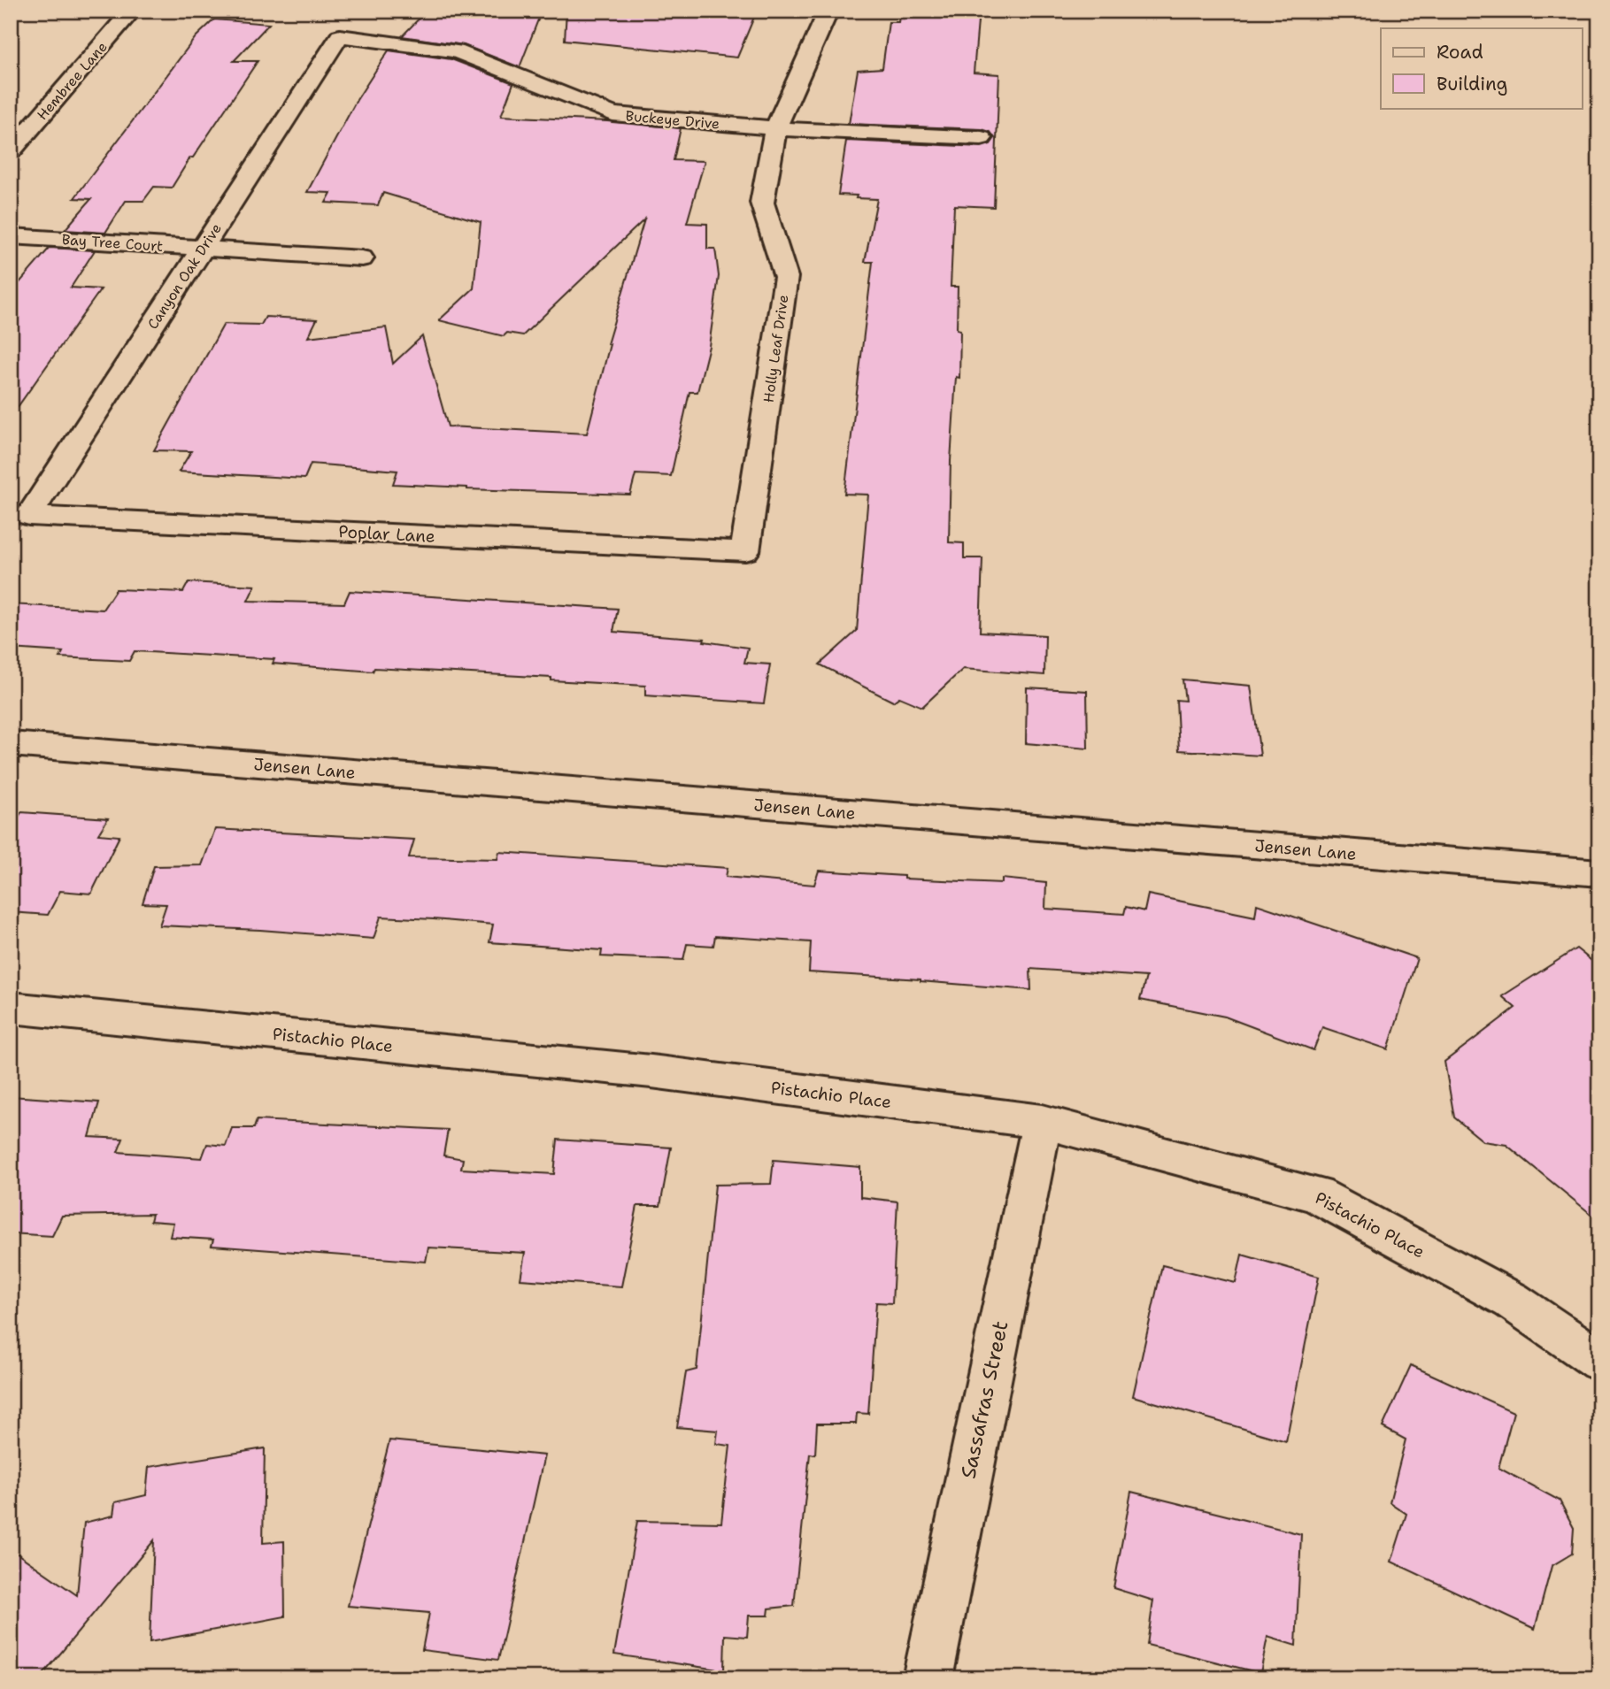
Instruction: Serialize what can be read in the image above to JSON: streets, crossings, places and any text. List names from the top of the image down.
{
  "streets": {
    "street": [
      "Hembree Lane",
      "Buckeye Drive",
      "Bay Tree Court",
      "Canyon Oak Drive",
      "Holly Leaf Drive",
      "Poplar Lane",
      "Jensen Lane",
      "Pistachio Place",
      "Sassafras Street"
    ]
  },
  "crossings": [
    ["Buckeye Drive", "Canyon Oak Drive"],
    ["Buckeye Drive", "Holly Leaf Drive"],
    ["Bay Tree Court", "Canyon Oak Drive"],
    ["Canyon Oak Drive", "Poplar Lane"],
    ["Holly Leaf Drive", "Poplar Lane"],
    ["Pistachio Place", "Sassafras Street"]
  ],
  "legend": ["Road", "Building"]
}
